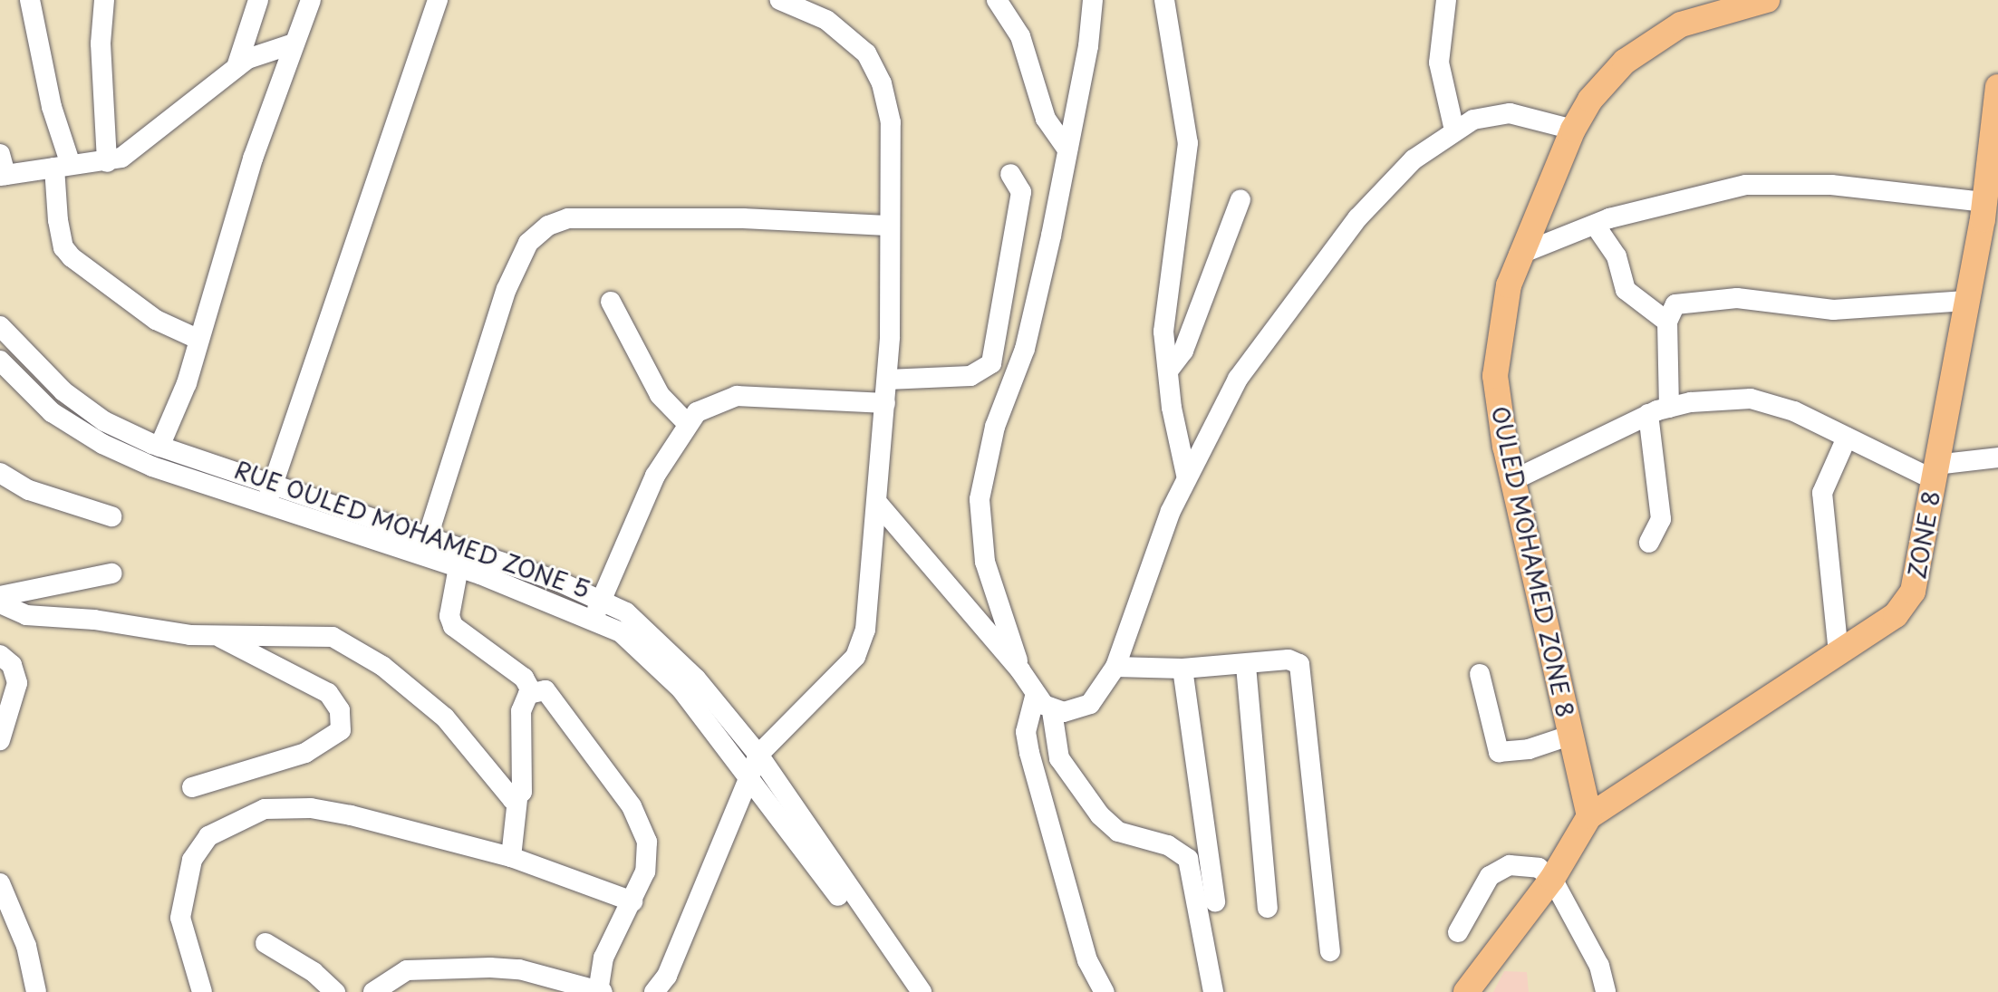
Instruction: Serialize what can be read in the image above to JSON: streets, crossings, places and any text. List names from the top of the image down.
{
  "streets": {
    "main road": ["ZONE 8", "OULED MOHAMED ZONE 8"],
    "street": ["RUE OULED MOHAMED ZONE 5"]
  },
  "crossings": [
    ["ZONE 8", "OULED MOHAMED ZONE 8"]
  ]
}
